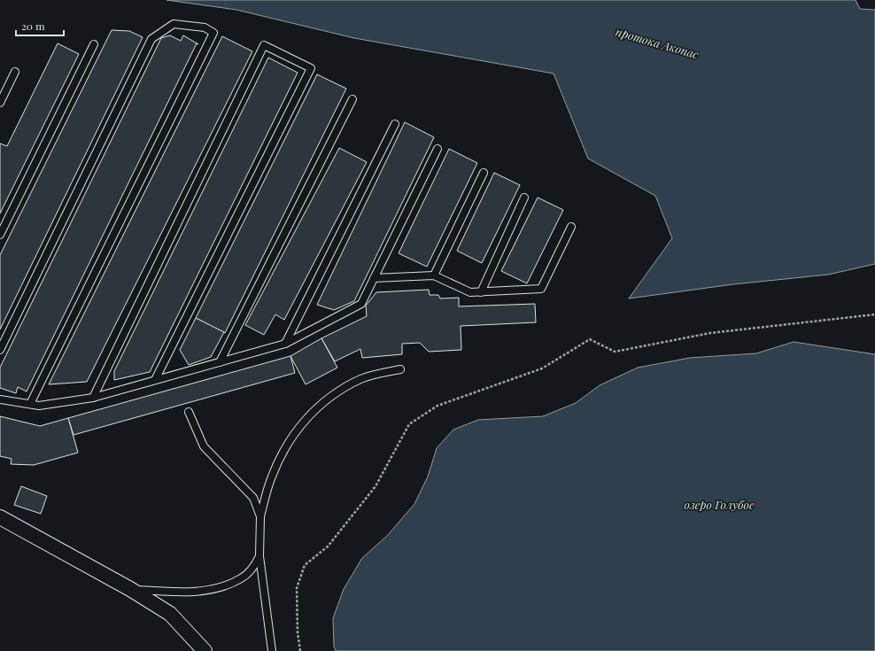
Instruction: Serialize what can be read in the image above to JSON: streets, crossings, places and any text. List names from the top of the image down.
{
  "water": ["протока Акопас", "озеро Голубое"],
  "scale_bar": "20 m"
}
